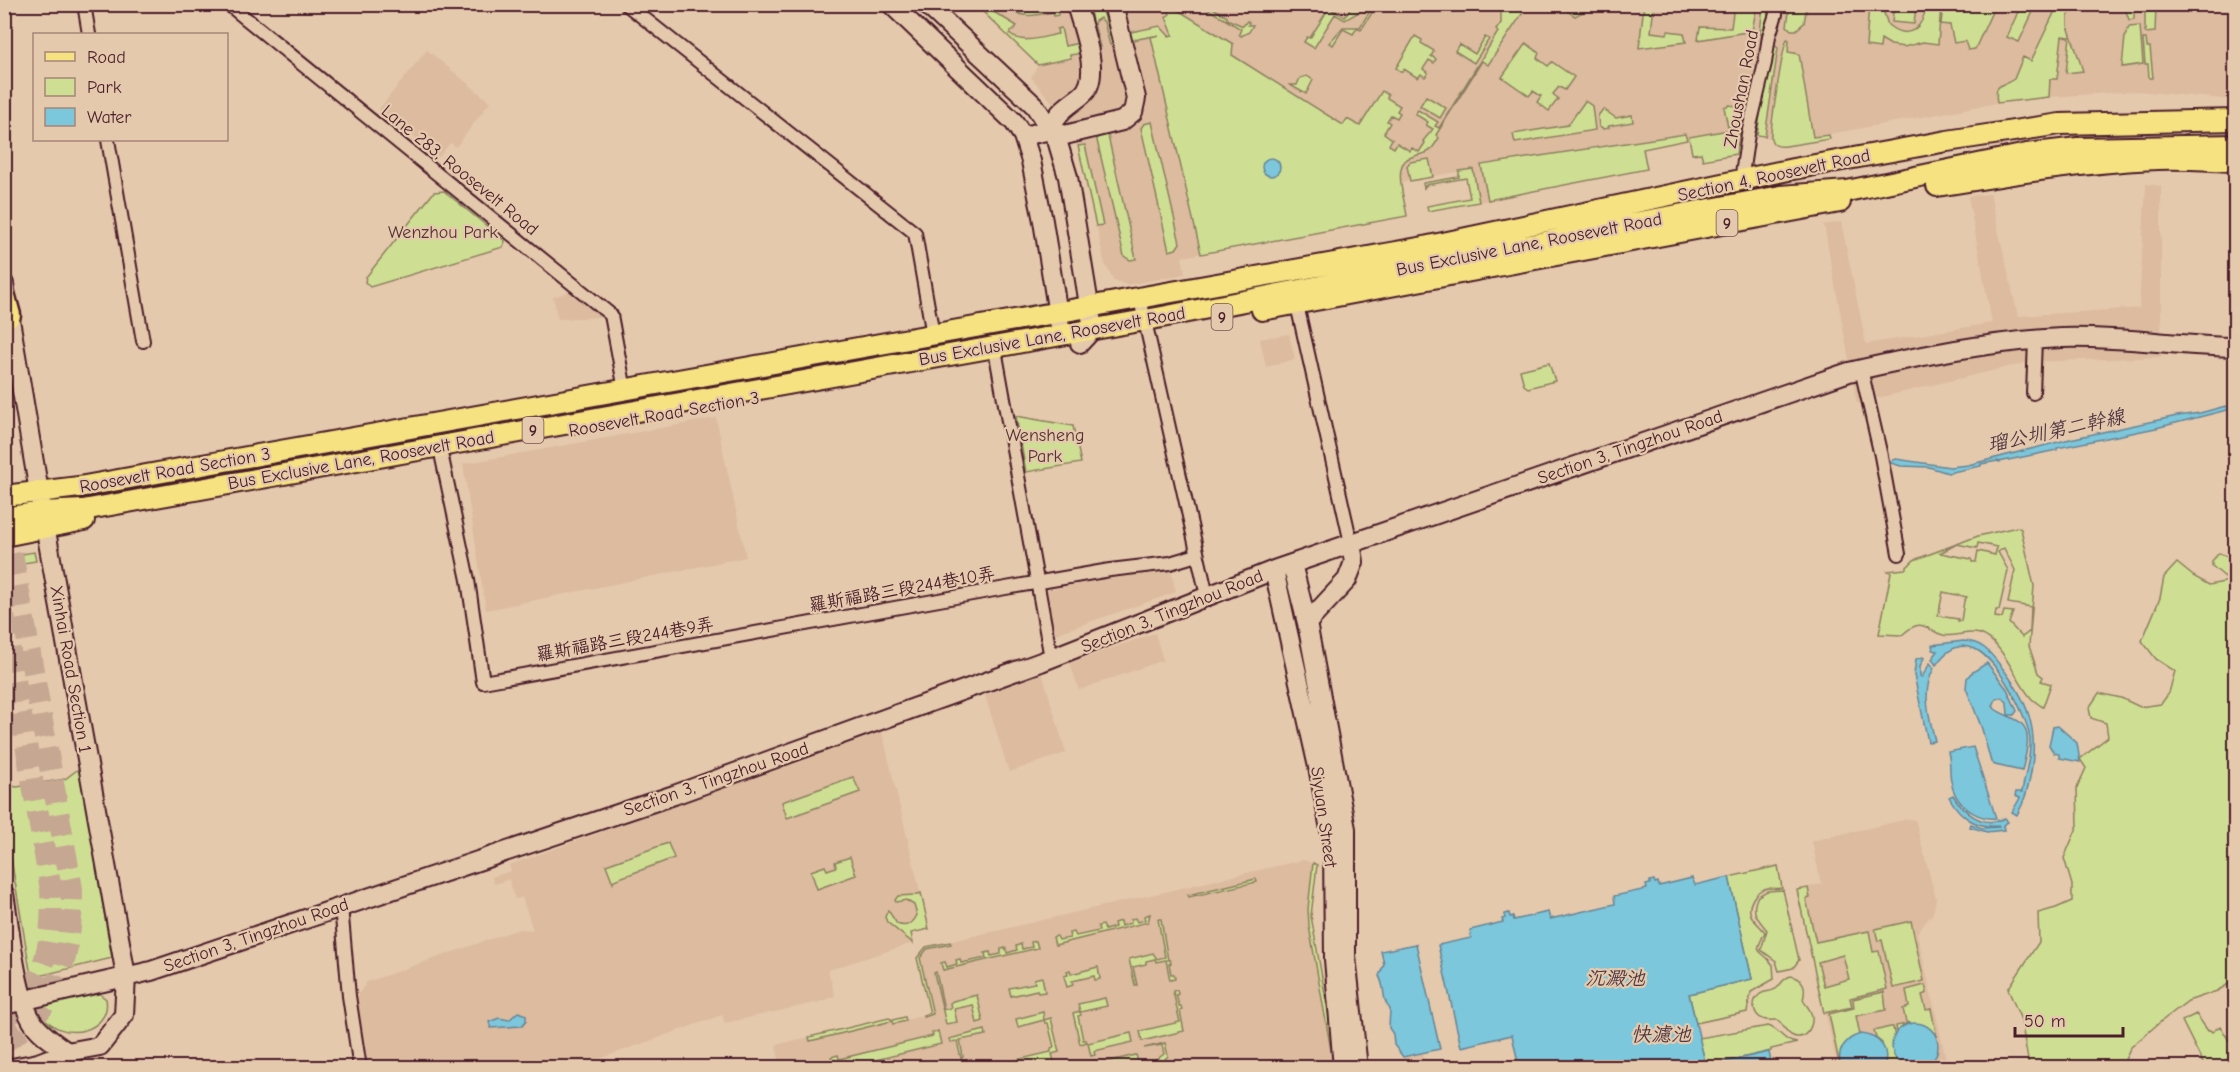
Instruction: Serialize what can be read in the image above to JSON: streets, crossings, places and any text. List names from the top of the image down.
{
  "streets": {
    "main road": [
      "Section 4, Roosevelt Road",
      "9",
      "Bus Exclusive Lane, Roosevelt Road",
      "Roosevelt Road Section 3"
    ],
    "street": [
      "Zhoushan Road",
      "Lane 283, Roosevelt Road",
      "Section 3, Tingzhou Road",
      "羅斯福路三段244巷10弄",
      "羅斯福路三段244巷9弄",
      "Xinhai Road Section 1",
      "Siyuan Street"
    ]
  },
  "crossings": [
    ["Zhoushan Road", "Section 4, Roosevelt Road"],
    ["Lane 283, Roosevelt Road", "Roosevelt Road Section 3"],
    ["Section 4, Roosevelt Road", "Bus Exclusive Lane, Roosevelt Road"],
    ["Section 4, Roosevelt Road", "Roosevelt Road Section 3"],
    ["Bus Exclusive Lane, Roosevelt Road", "Roosevelt Road Section 3"],
    ["Bus Exclusive Lane, Roosevelt Road", "Xinhai Road Section 1"],
    ["Roosevelt Road Section 3", "羅斯福路三段244巷9弄"],
    ["Roosevelt Road Section 3", "Xinhai Road Section 1"],
    ["Section 3, Tingzhou Road", "Xinhai Road Section 1"],
    ["Section 3, Tingzhou Road", "Siyuan Street"],
    ["羅斯福路三段244巷10弄", "羅斯福路三段244巷9弄"]
  ],
  "water": ["瑠公圳第二幹線", "沉澱池", "快濾池"],
  "parks": ["Wenzhou Park", "Wensheng Park"],
  "legend": ["Road", "Park", "Water"],
  "scale_bar": "50 m"
}
